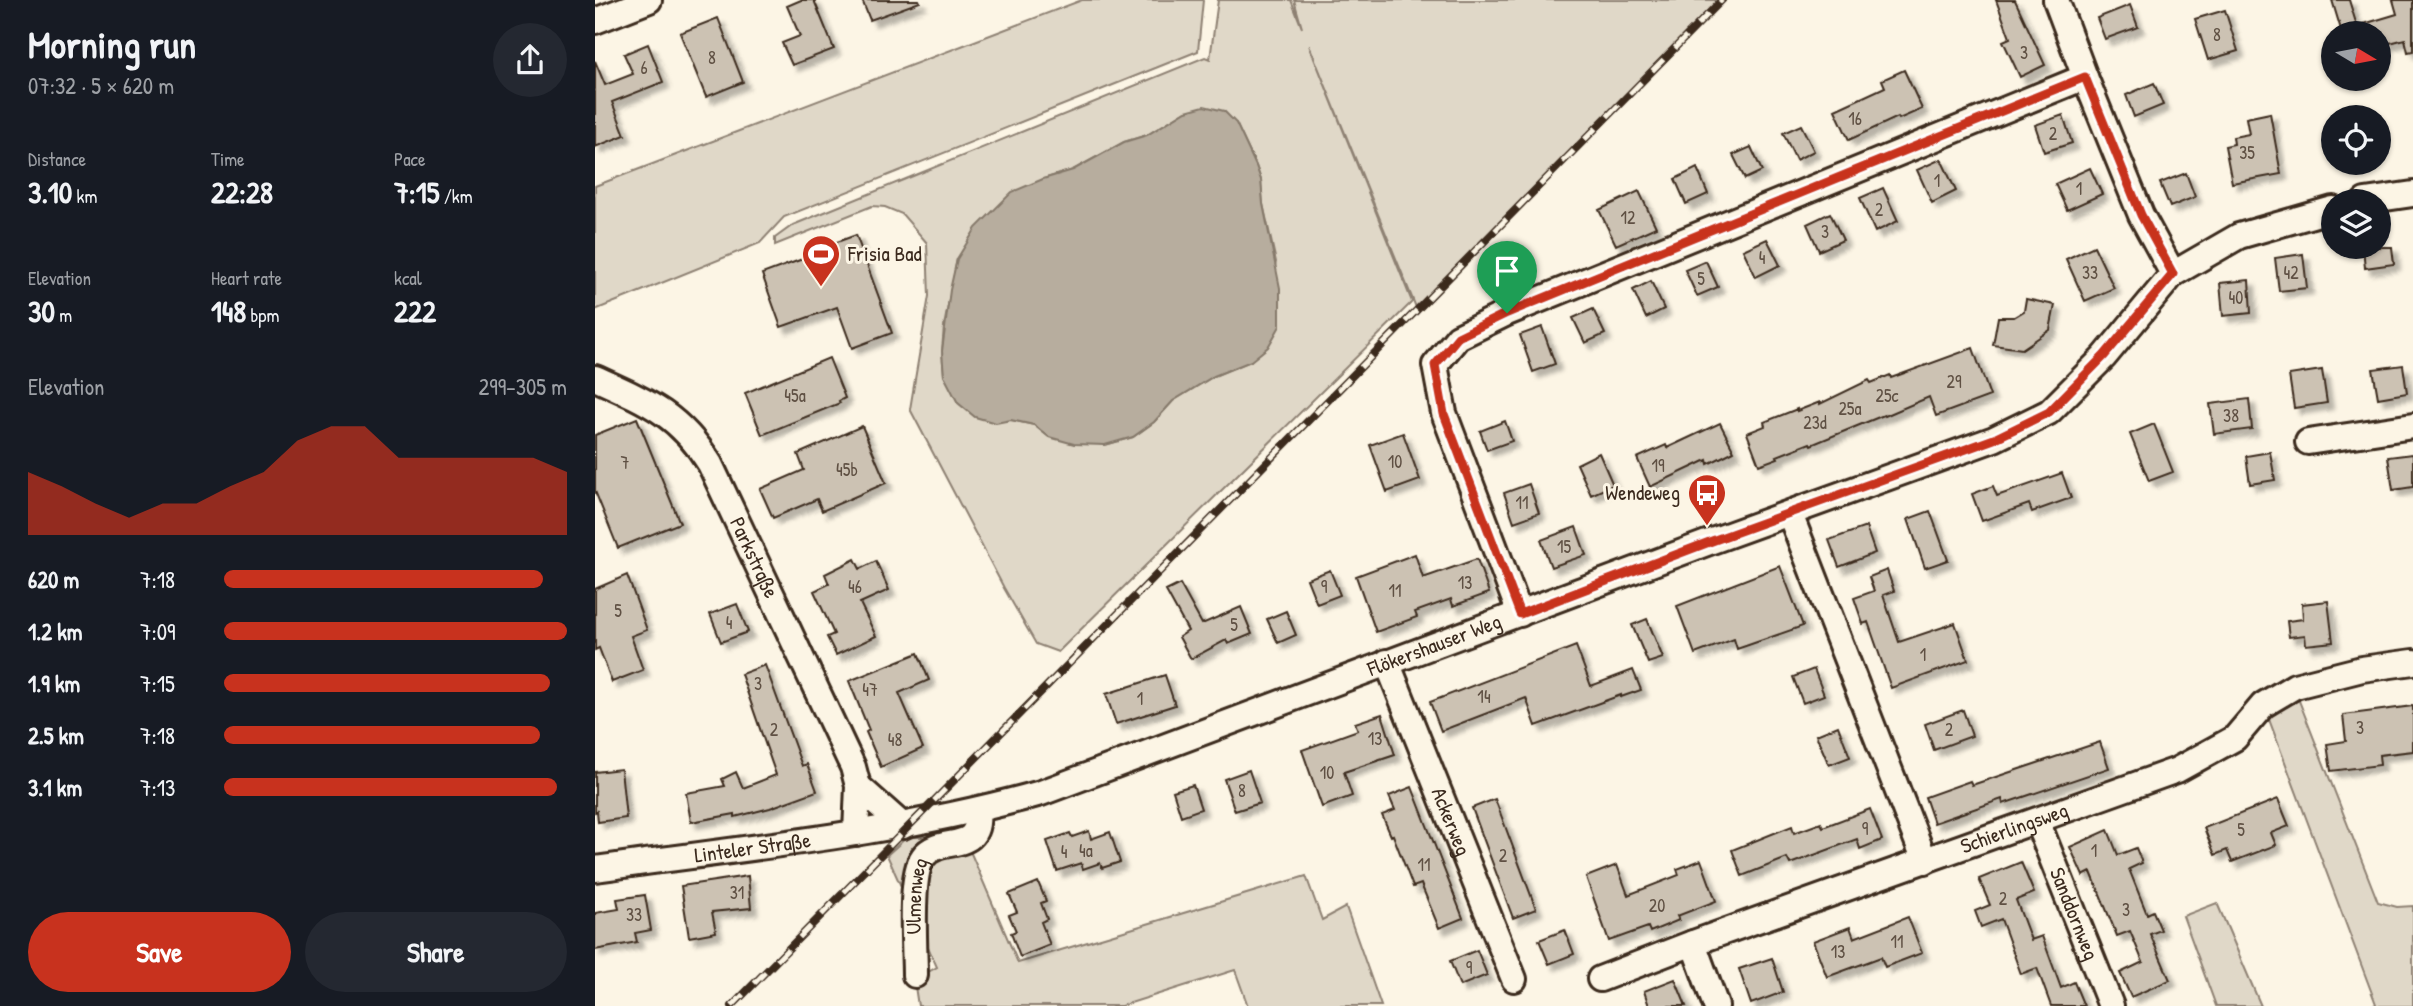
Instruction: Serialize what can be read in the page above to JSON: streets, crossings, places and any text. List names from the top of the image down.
{
  "streets": {
    "street": [
      "Parkstraße",
      "Flökershauser Weg",
      "Ackerweg",
      "Schierlingsweg",
      "Linteler Straße",
      "Ulmenweg",
      "Sanddornweg"
    ]
  },
  "crossings": [
    ["Parkstraße", "Flökershauser Weg"],
    ["Parkstraße", "Linteler Straße"],
    ["Flökershauser Weg", "Ackerweg"],
    ["Flökershauser Weg", "Linteler Straße"],
    ["Flökershauser Weg", "Ulmenweg"],
    ["Schierlingsweg", "Sanddornweg"]
  ],
  "places": {
    "sports": ["Frisia Bad"],
    "bus stop": ["Wendeweg"]
  },
  "house_numbers": [
    "8",
    "3",
    "8",
    "6",
    "16",
    "2",
    "35",
    "1",
    "1",
    "2",
    "12",
    "3",
    "4",
    "33",
    "42",
    "5",
    "40",
    "29",
    "45a",
    "25c",
    "25a",
    "38",
    "23d",
    "10",
    "7",
    "19",
    "45b",
    "11",
    "15",
    "13",
    "46",
    "9",
    "11",
    "5",
    "4",
    "5",
    "1",
    "3",
    "47",
    "14",
    "1",
    "3",
    "2",
    "2",
    "13",
    "48",
    "10",
    "8",
    "9",
    "5",
    "4a",
    "1",
    "4",
    "2",
    "11",
    "31",
    "2",
    "20",
    "3",
    "33",
    "11",
    "13",
    "9"
  ],
  "north": "right",
  "page": {
    "heading": ["Morning run", "07:32 · 5 × 620 m"],
    "stats": [
      ["Distance", "3.10 km"],
      ["Time", "22:28"],
      ["Pace", "7:15 /km"],
      ["Elevation", "30 m"],
      ["Heart rate", "148 bpm"],
      ["kcal", "222"]
    ],
    "chart": ["Elevation", "299–305 m"],
    "list": [
      {
        "name": "620 m",
        "note": "7:18"
      },
      {
        "name": "1.2 km",
        "note": "7:09"
      },
      {
        "name": "1.9 km",
        "note": "7:15"
      },
      {
        "name": "2.5 km",
        "note": "7:18"
      },
      {
        "name": "3.1 km",
        "note": "7:13"
      }
    ],
    "buttons": ["Save", "Share"]
  }
}
